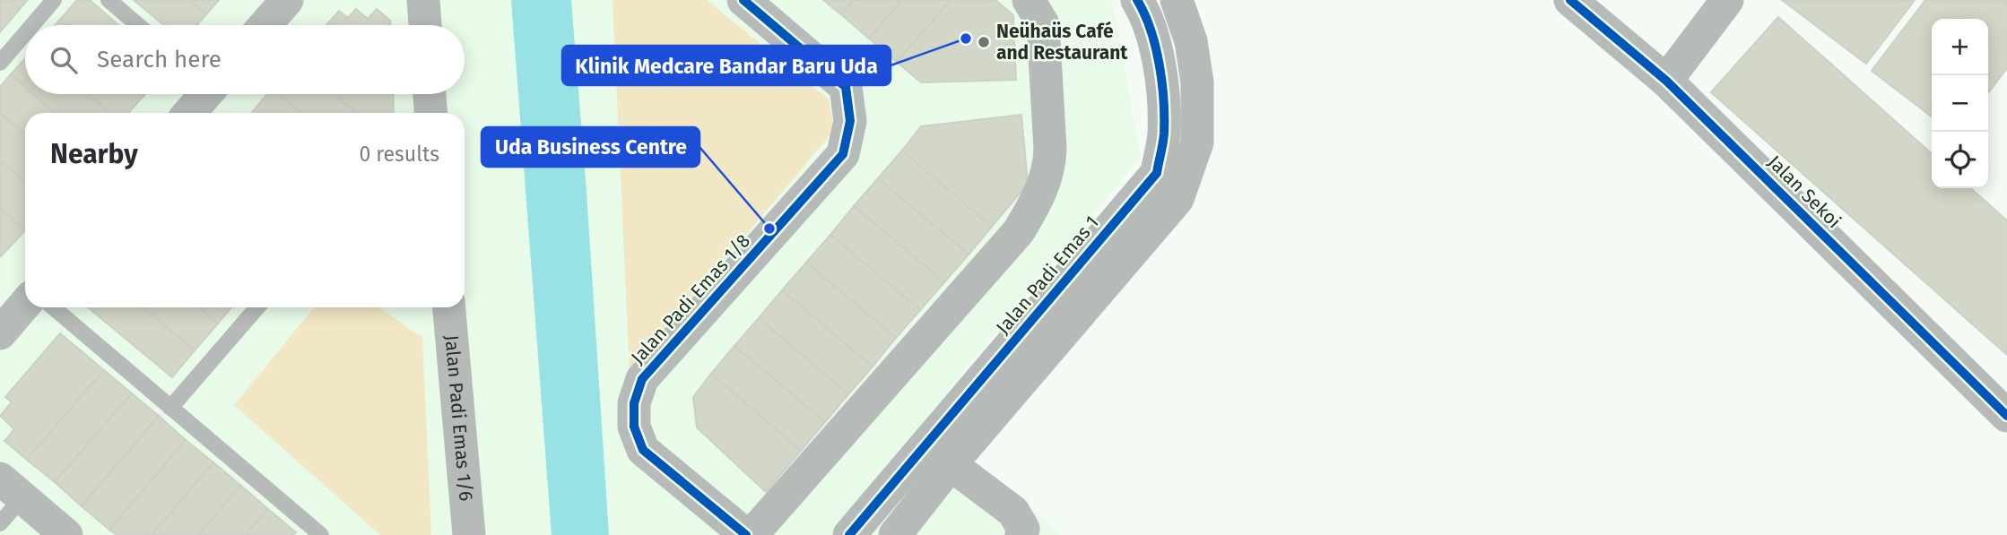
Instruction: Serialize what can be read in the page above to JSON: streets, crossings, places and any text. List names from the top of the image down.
{
  "streets": {
    "street": [
      "Jalan Sekoi",
      "Jalan Padi Emas 1",
      "Jalan Padi Emas 1/8",
      "Jalan Padi Emas 1/6"
    ]
  },
  "places": ["Klinik Medcare Bandar Baru Uda", "Neühaüs Café and Restaurant", "Uda Business Centre"],
  "page": {
    "map_buttons": ["+", "−"],
    "search": "Search here",
    "heading": ["Nearby", "0 results"]
  }
}
